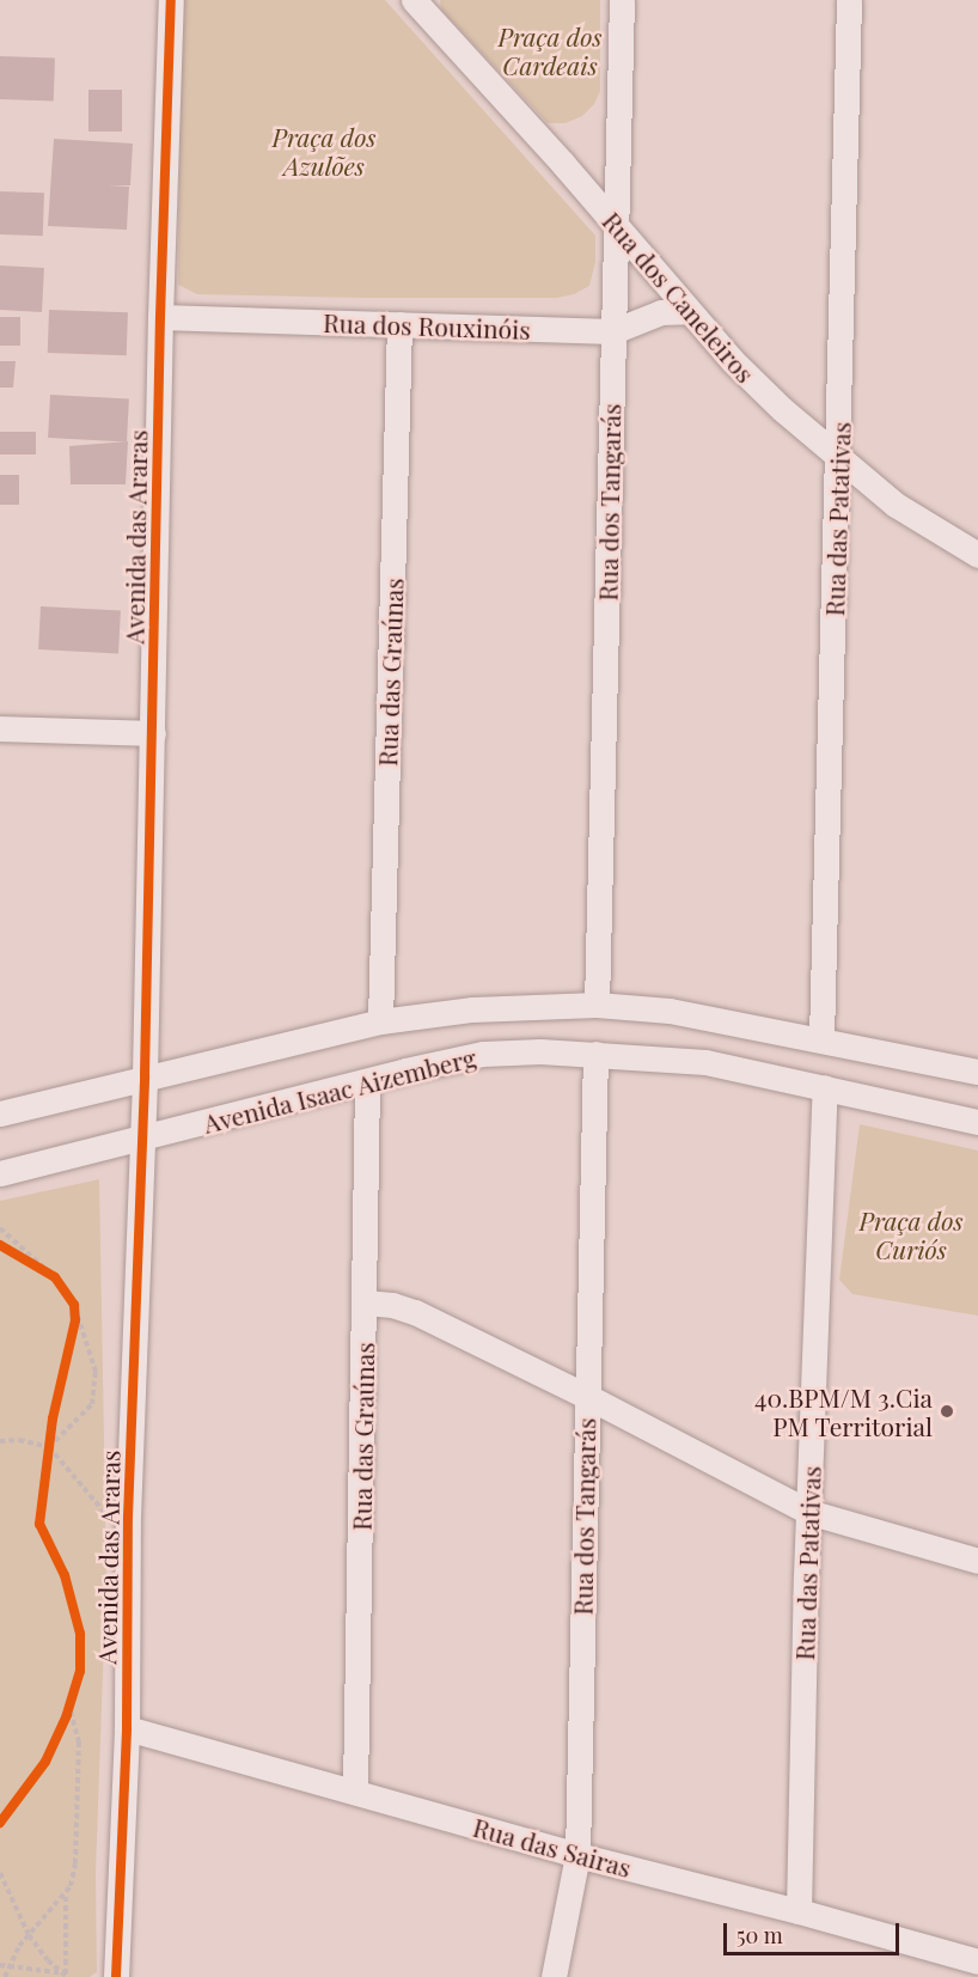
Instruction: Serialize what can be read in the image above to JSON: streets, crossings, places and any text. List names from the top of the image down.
{
  "streets": {
    "street": [
      "Rua dos Caneleiros",
      "Rua dos Rouxinóis",
      "Rua dos Tangarás",
      "Rua das Patativas",
      "Avenida das Araras",
      "Rua das Graúnas",
      "Avenida Isaac Aizemberg",
      "Rua das Sairas"
    ]
  },
  "crossings": [
    ["Rua dos Caneleiros", "Rua dos Rouxinóis"],
    ["Rua dos Caneleiros", "Rua dos Tangarás"],
    ["Rua dos Caneleiros", "Rua das Patativas"],
    ["Rua dos Rouxinóis", "Rua dos Tangarás"],
    ["Rua dos Rouxinóis", "Avenida das Araras"],
    ["Rua dos Rouxinóis", "Rua das Graúnas"],
    ["Rua dos Tangarás", "Avenida Isaac Aizemberg"],
    ["Rua dos Tangarás", "Rua das Sairas"],
    ["Rua das Patativas", "Avenida Isaac Aizemberg"],
    ["Rua das Patativas", "Rua das Sairas"],
    ["Avenida das Araras", "Avenida Isaac Aizemberg"],
    ["Avenida das Araras", "Rua das Sairas"],
    ["Rua das Graúnas", "Avenida Isaac Aizemberg"],
    ["Rua das Graúnas", "Rua das Sairas"]
  ],
  "parks": ["Praça dos Cardeais", "Praça dos Azulões", "Praça dos Curiós"],
  "places": ["40.BPM/M 3.Cia PM Territorial"],
  "scale_bar": "50 m"
}
